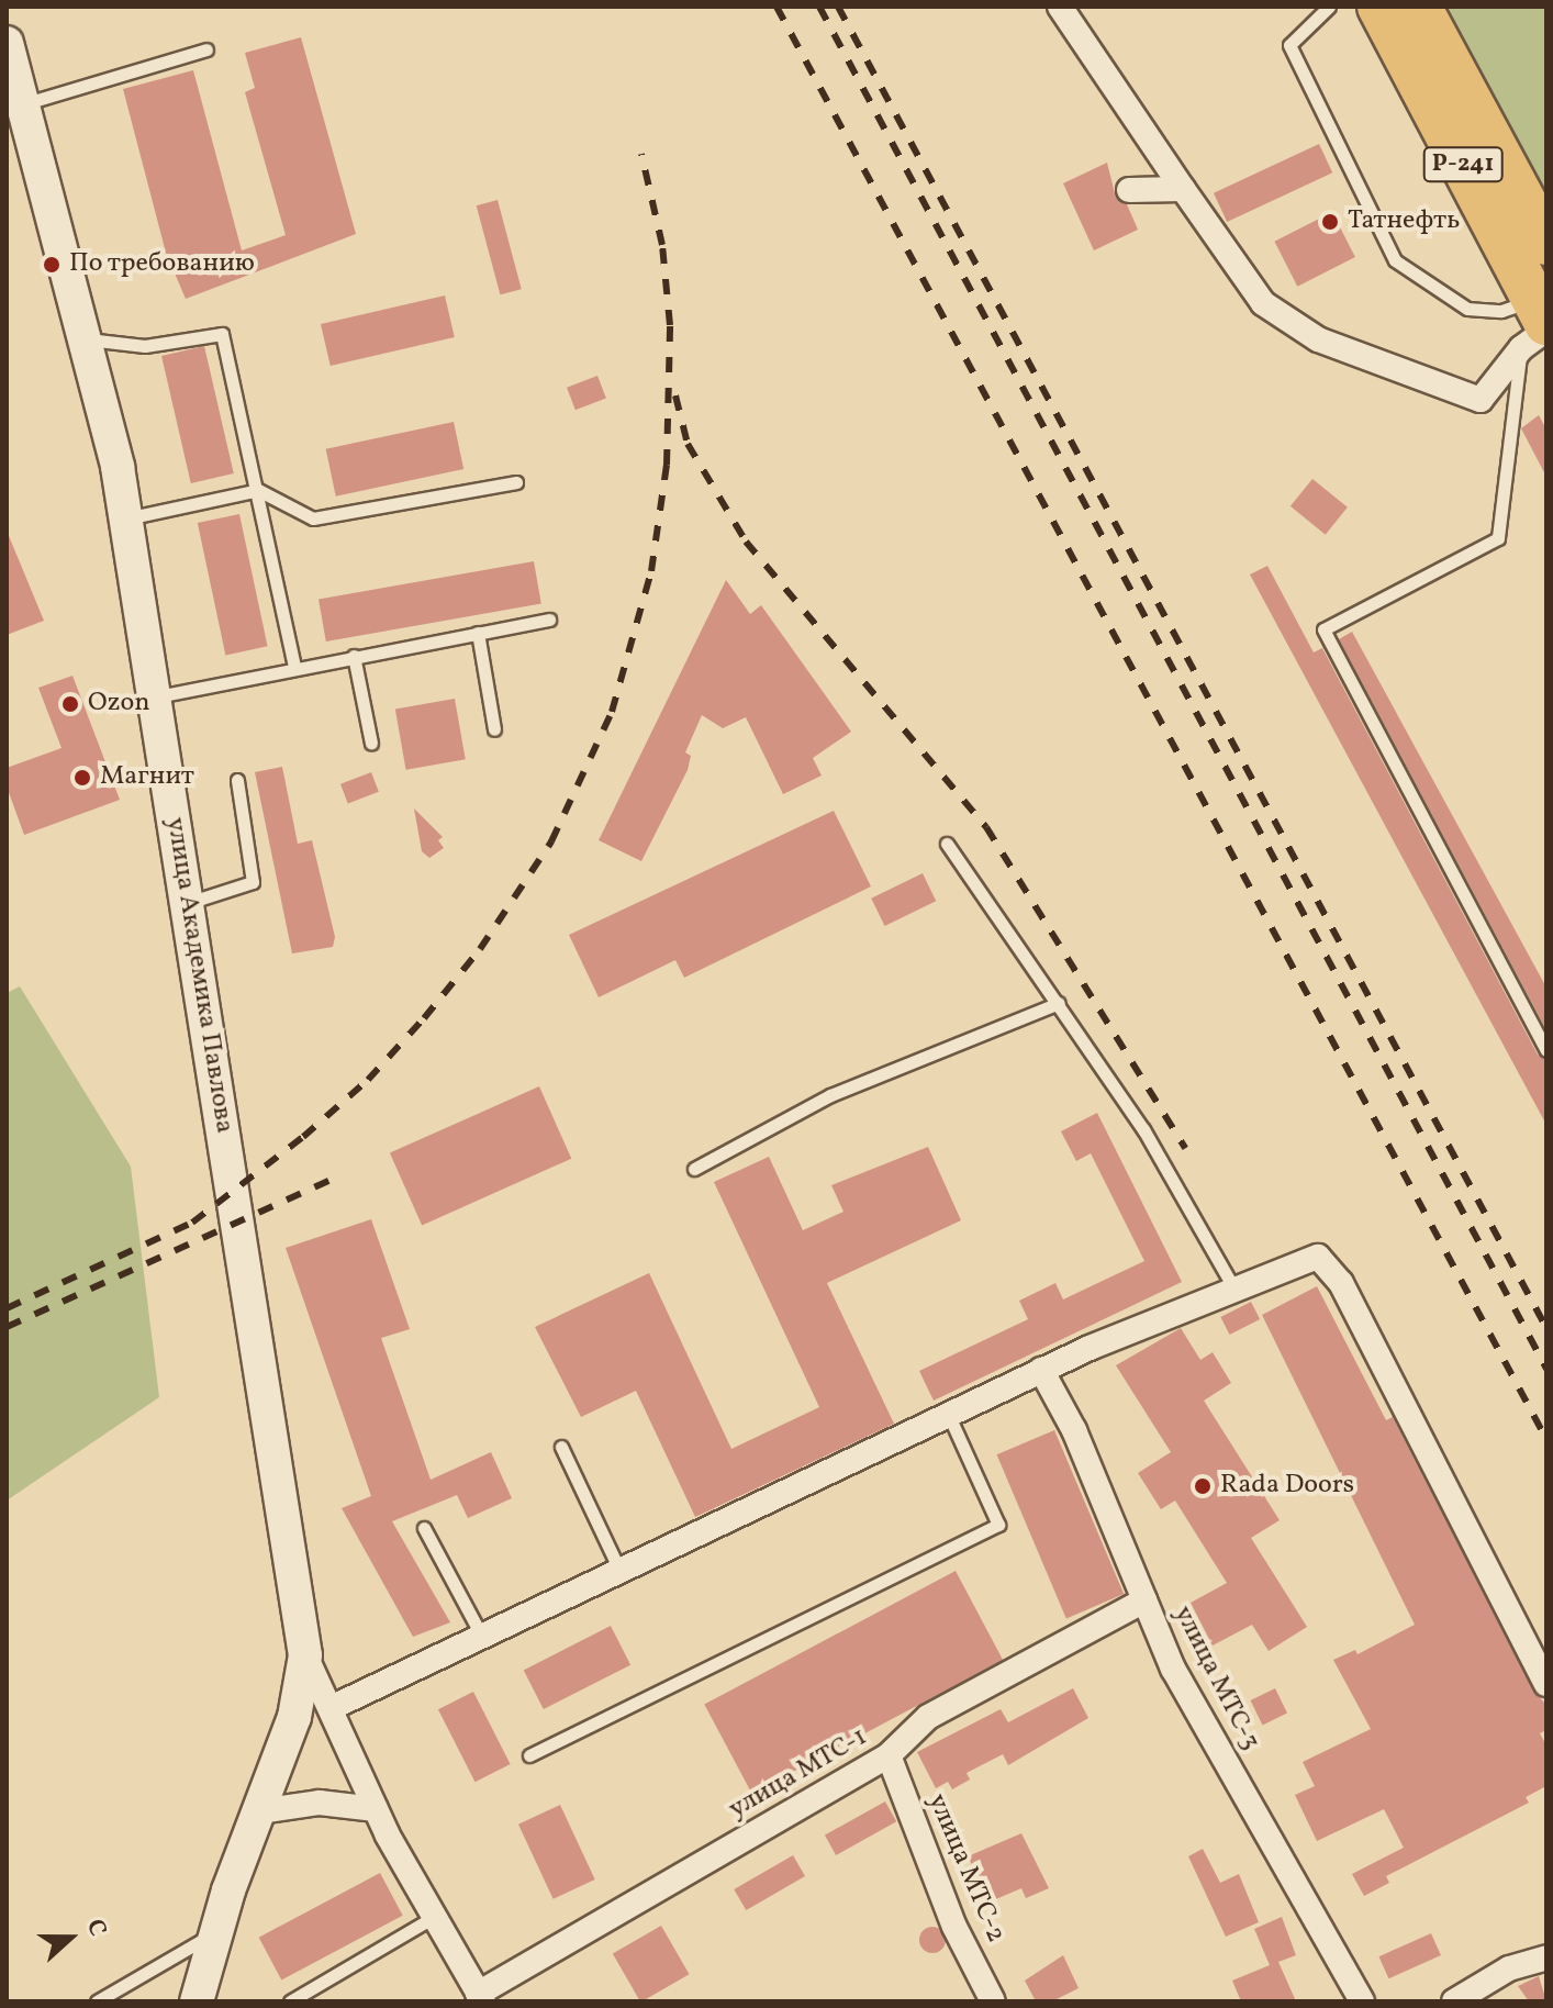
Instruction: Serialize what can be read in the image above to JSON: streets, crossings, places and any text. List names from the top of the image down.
{
  "streets": {
    "highway": ["Р-241"],
    "street": [
      "улица Академика Павлова",
      "улица МТС-3",
      "улица МТС-1",
      "улица МТС-2"
    ]
  },
  "crossings": [
    ["улица МТС-3", "улица МТС-1"],
    ["улица МТС-1", "улица МТС-2"]
  ],
  "places": [
    "Татнефть",
    "По требованию",
    "Ozon",
    "Магнит",
    "Rada Doors"
  ],
  "north": "right"
}
